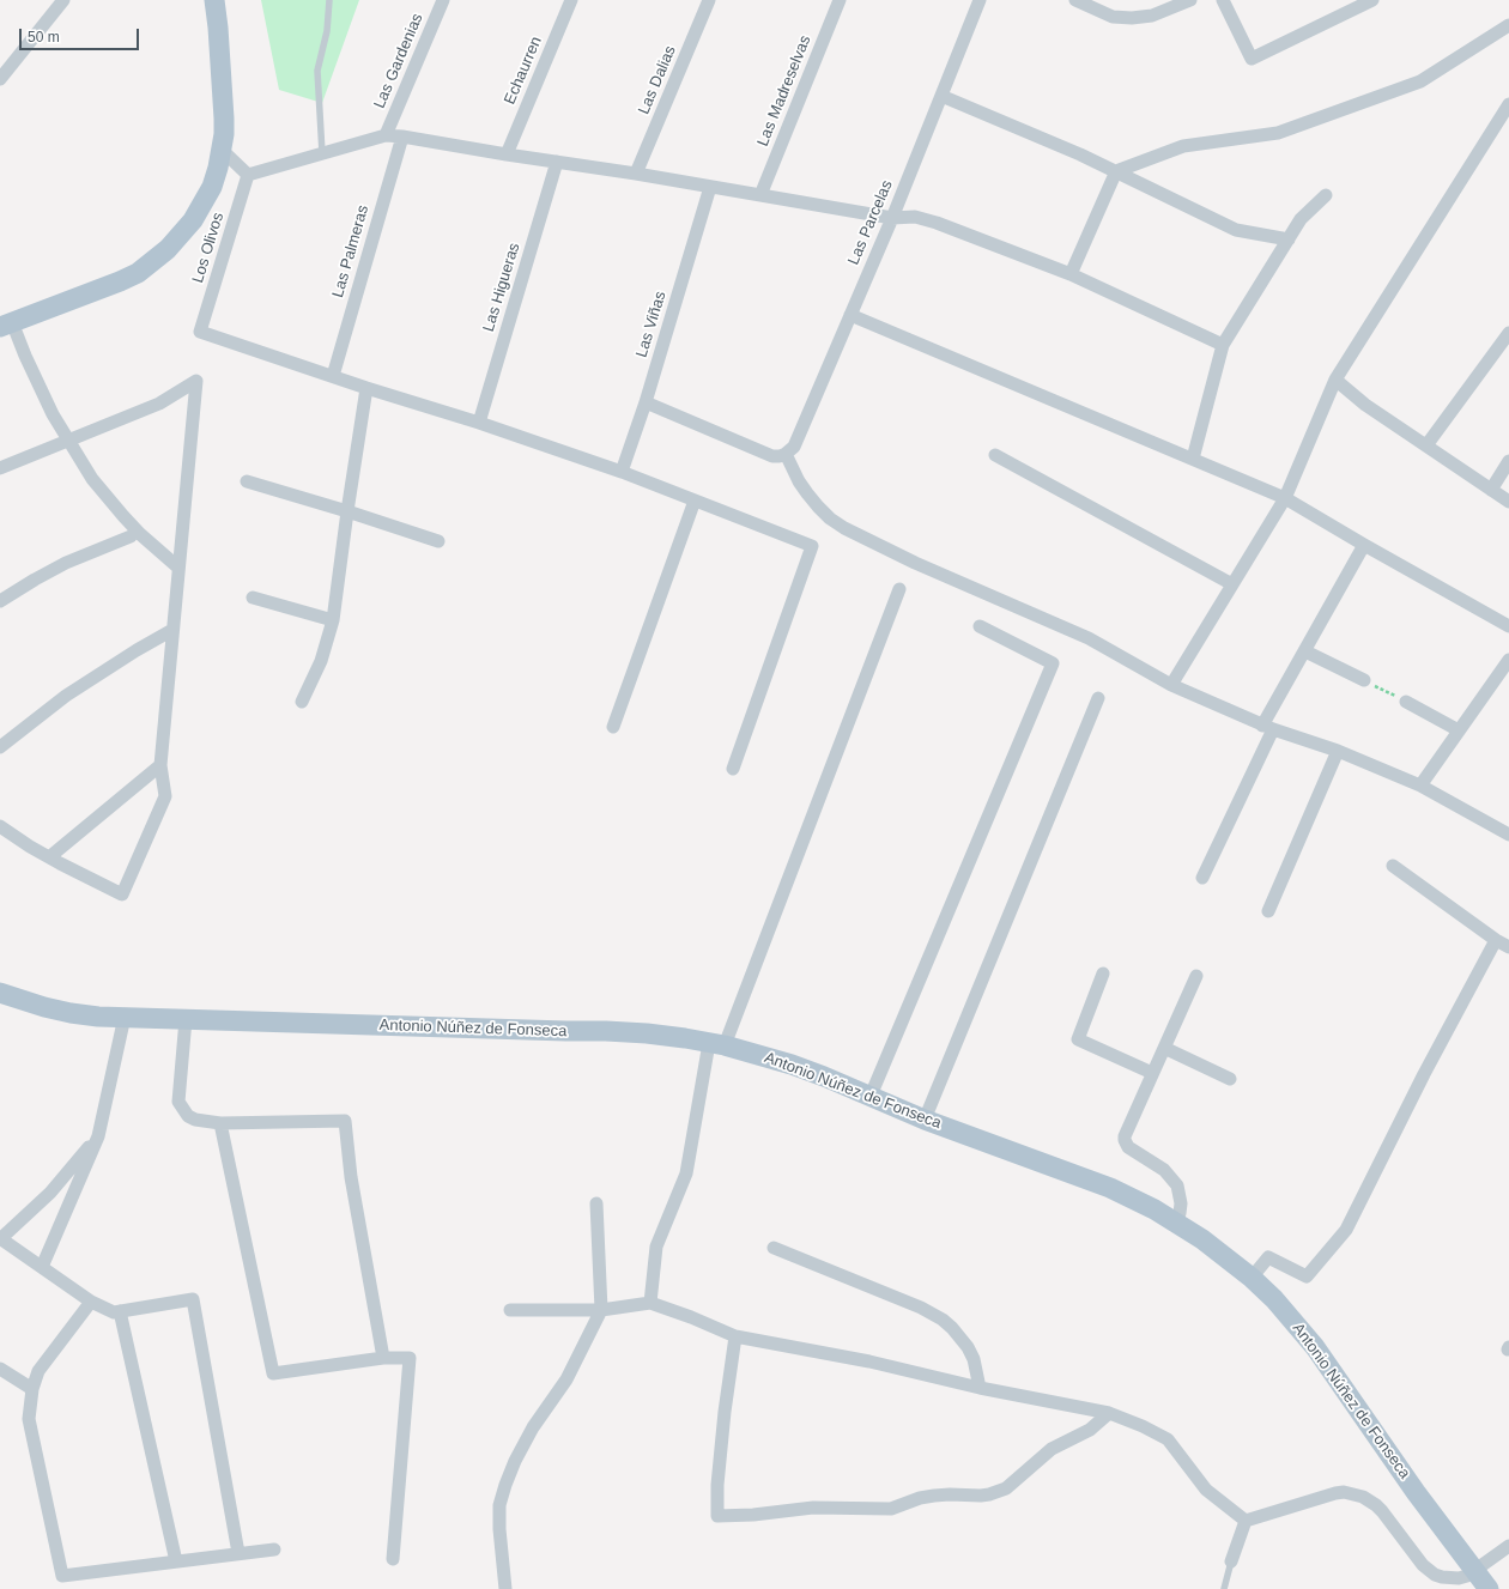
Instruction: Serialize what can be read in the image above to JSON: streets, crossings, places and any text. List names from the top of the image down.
{
  "streets": {
    "main road": ["Antonio Núñez de Fonseca"],
    "street": [
      "Las Gardenias",
      "Echaurren",
      "Las Dalias",
      "Las Madreselvas",
      "Las Parcelas",
      "Los Olivos",
      "Las Palmeras",
      "Las Higueras",
      "Las Viñas"
    ]
  },
  "crossings": [
    ["Los Olivos", "Las Palmeras"]
  ],
  "scale_bar": "50 m"
}
